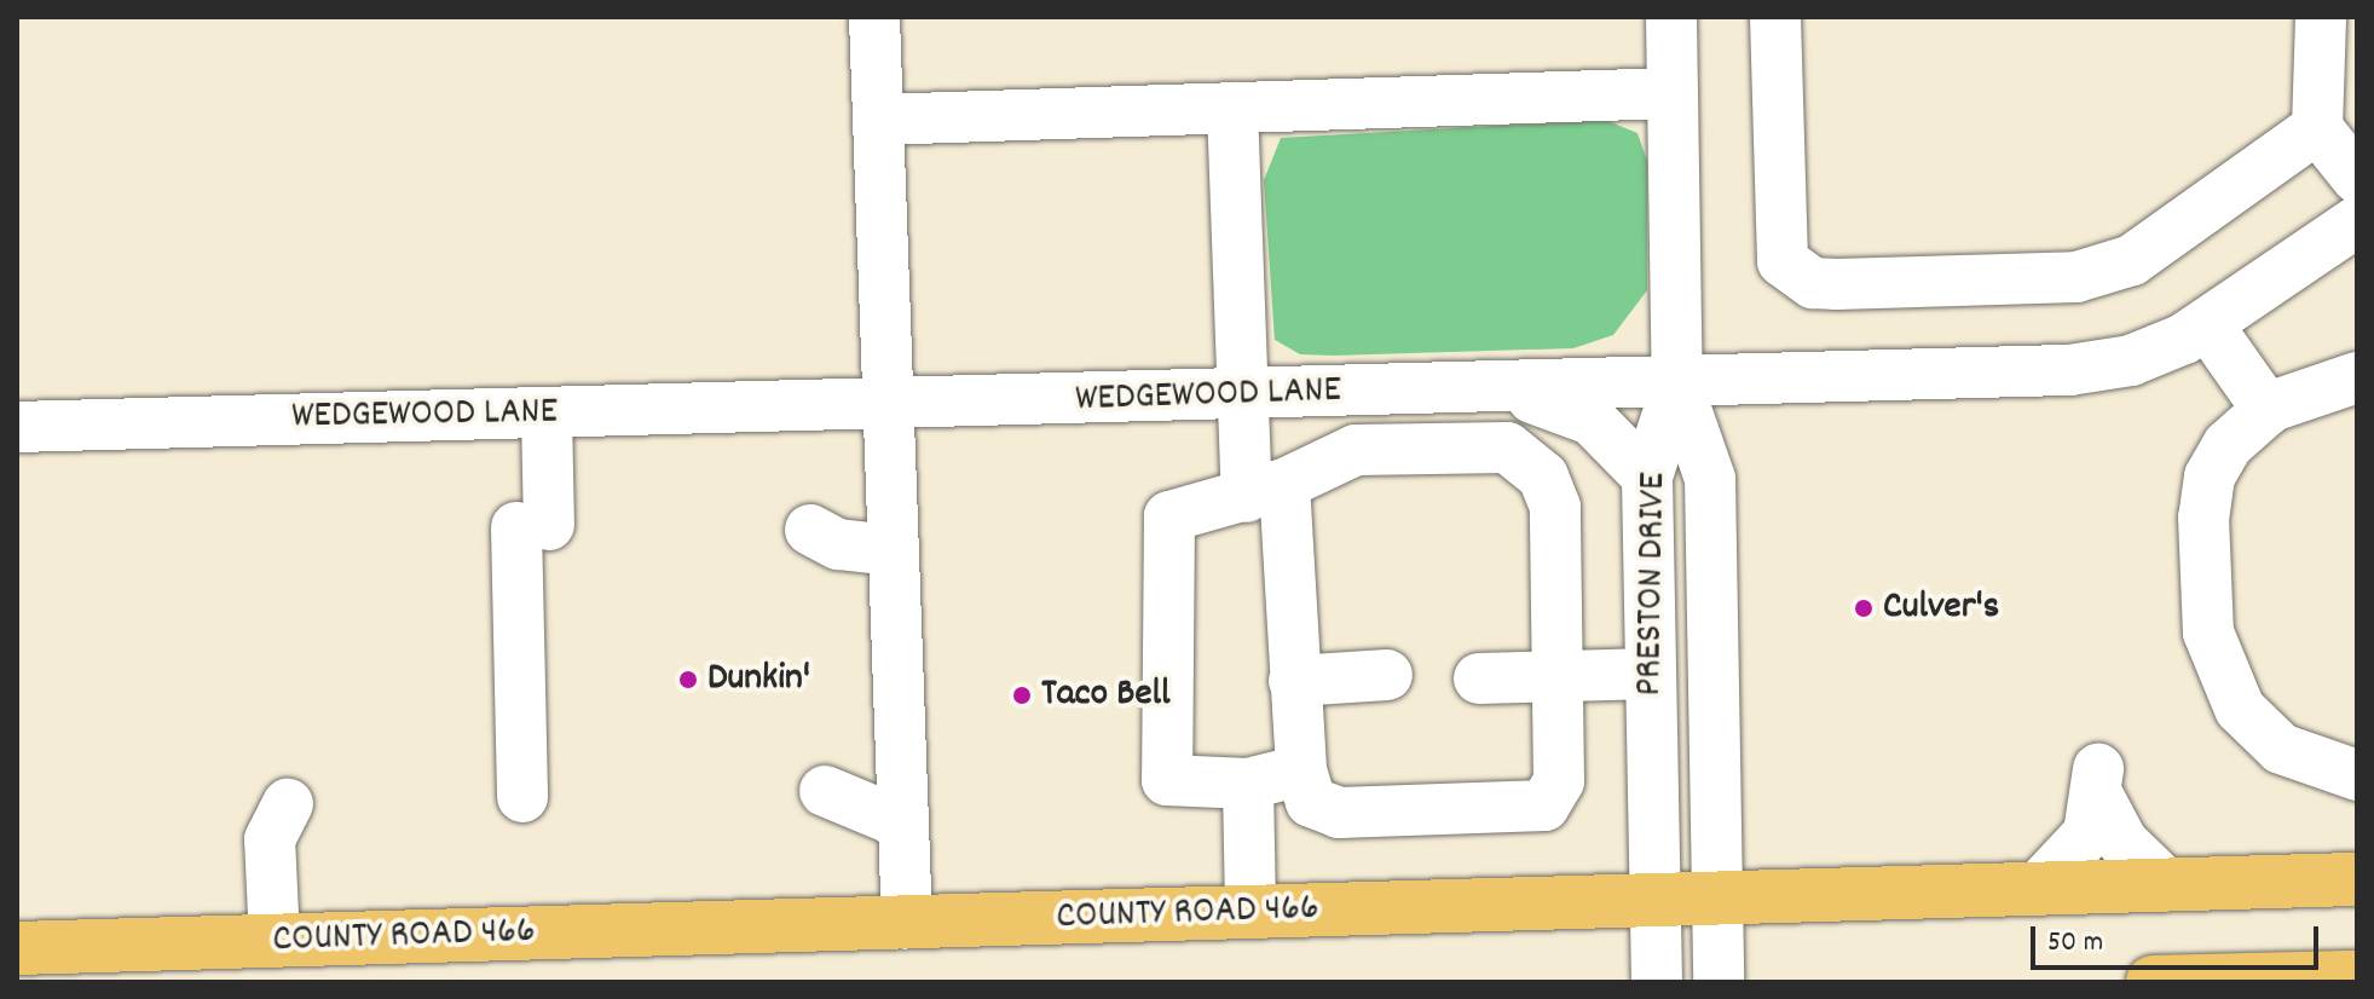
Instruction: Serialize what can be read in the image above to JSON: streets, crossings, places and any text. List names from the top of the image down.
{
  "streets": {
    "main road": ["COUNTY ROAD 466"],
    "street": ["WEDGEWOOD LANE", "PRESTON DRIVE"]
  },
  "crossings": [
    ["WEDGEWOOD LANE", "PRESTON DRIVE"],
    ["PRESTON DRIVE", "COUNTY ROAD 466"]
  ],
  "places": ["Culver's", "Dunkin'", "Taco Bell"],
  "scale_bar": "50 m"
}
